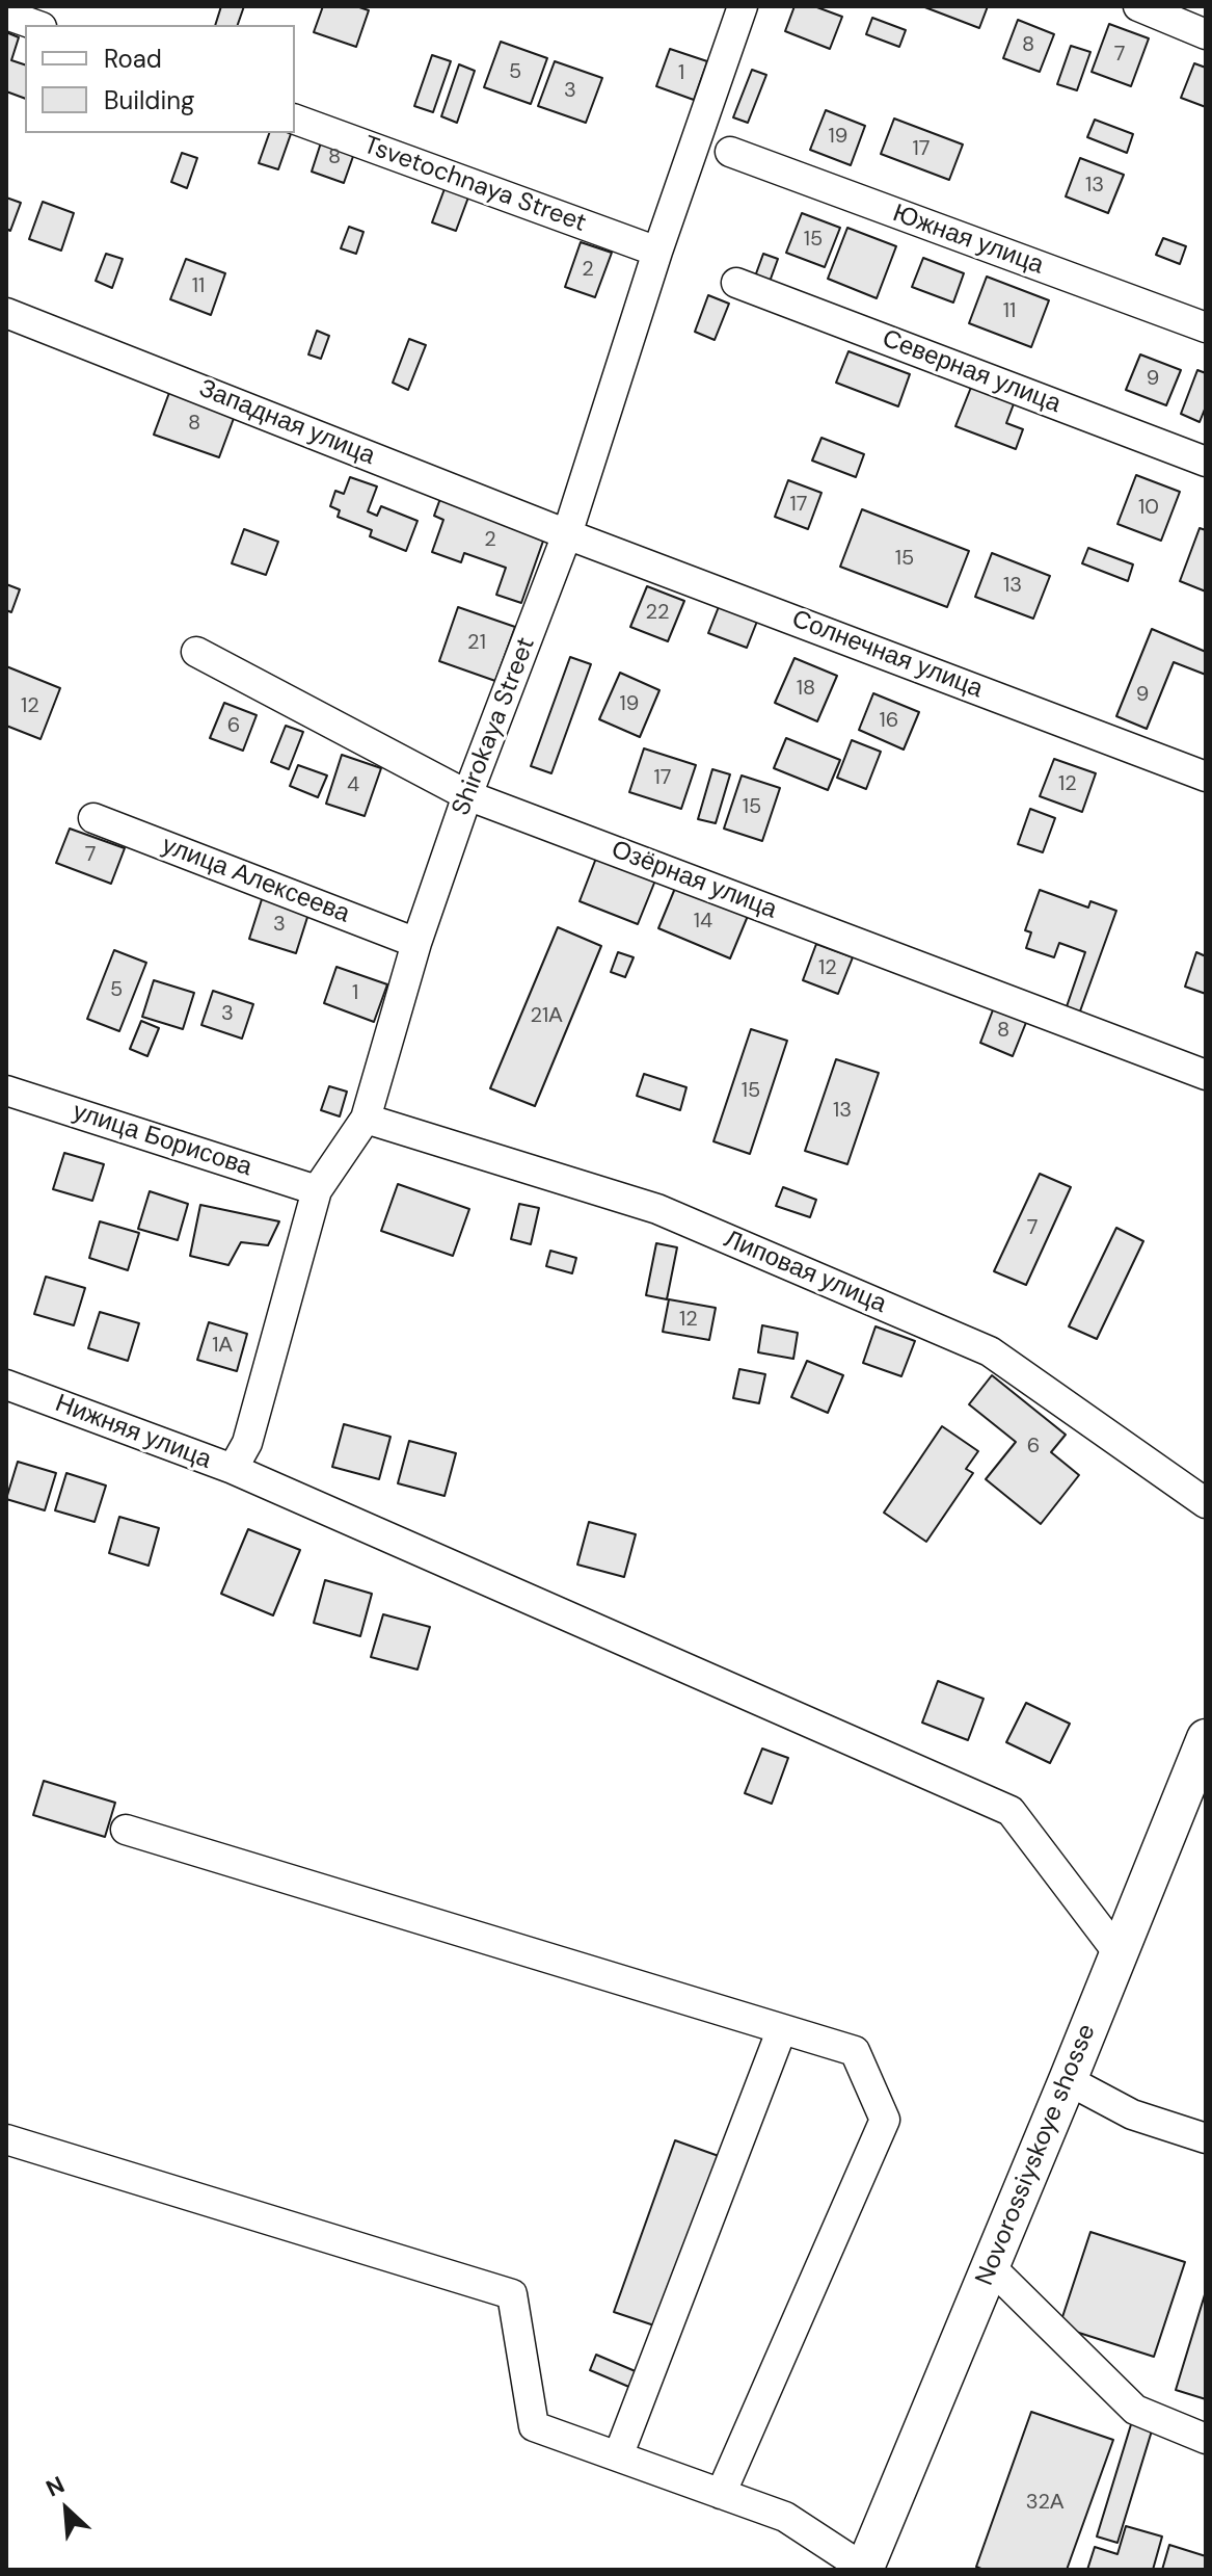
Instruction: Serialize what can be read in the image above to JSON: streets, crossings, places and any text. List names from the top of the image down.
{
  "streets": {
    "main road": ["Novorossiyskoye shosse"],
    "street": [
      "Tsvetochnaya Street",
      "Южная улица",
      "Северная улица",
      "Западная улица",
      "Солнечная улица",
      "Shirokaya Street",
      "улица Алексеева",
      "Озёрная улица",
      "улица Борисова",
      "Липовая улица",
      "Нижняя улица"
    ]
  },
  "crossings": [
    ["Tsvetochnaya Street", "Shirokaya Street"],
    ["Западная улица", "Солнечная улица"],
    ["Западная улица", "Shirokaya Street"],
    ["Солнечная улица", "Shirokaya Street"],
    ["Shirokaya Street", "улица Алексеева"],
    ["Shirokaya Street", "Озёрная улица"],
    ["Shirokaya Street", "улица Борисова"],
    ["Shirokaya Street", "Липовая улица"],
    ["Shirokaya Street", "Нижняя улица"]
  ],
  "house_numbers": [
    "8",
    "7",
    "5",
    "1",
    "3",
    "19",
    "17",
    "8",
    "13",
    "15",
    "2",
    "11",
    "11",
    "9",
    "8",
    "17",
    "10",
    "2",
    "15",
    "13",
    "22",
    "21",
    "18",
    "9",
    "19",
    "12",
    "16",
    "6",
    "17",
    "12",
    "4",
    "15",
    "7",
    "14",
    "3",
    "12",
    "5",
    "1",
    "3",
    "21А",
    "8",
    "15",
    "13",
    "7",
    "12",
    "1А",
    "6",
    "32А"
  ],
  "legend": ["Road", "Building"],
  "north": "top left"
}
